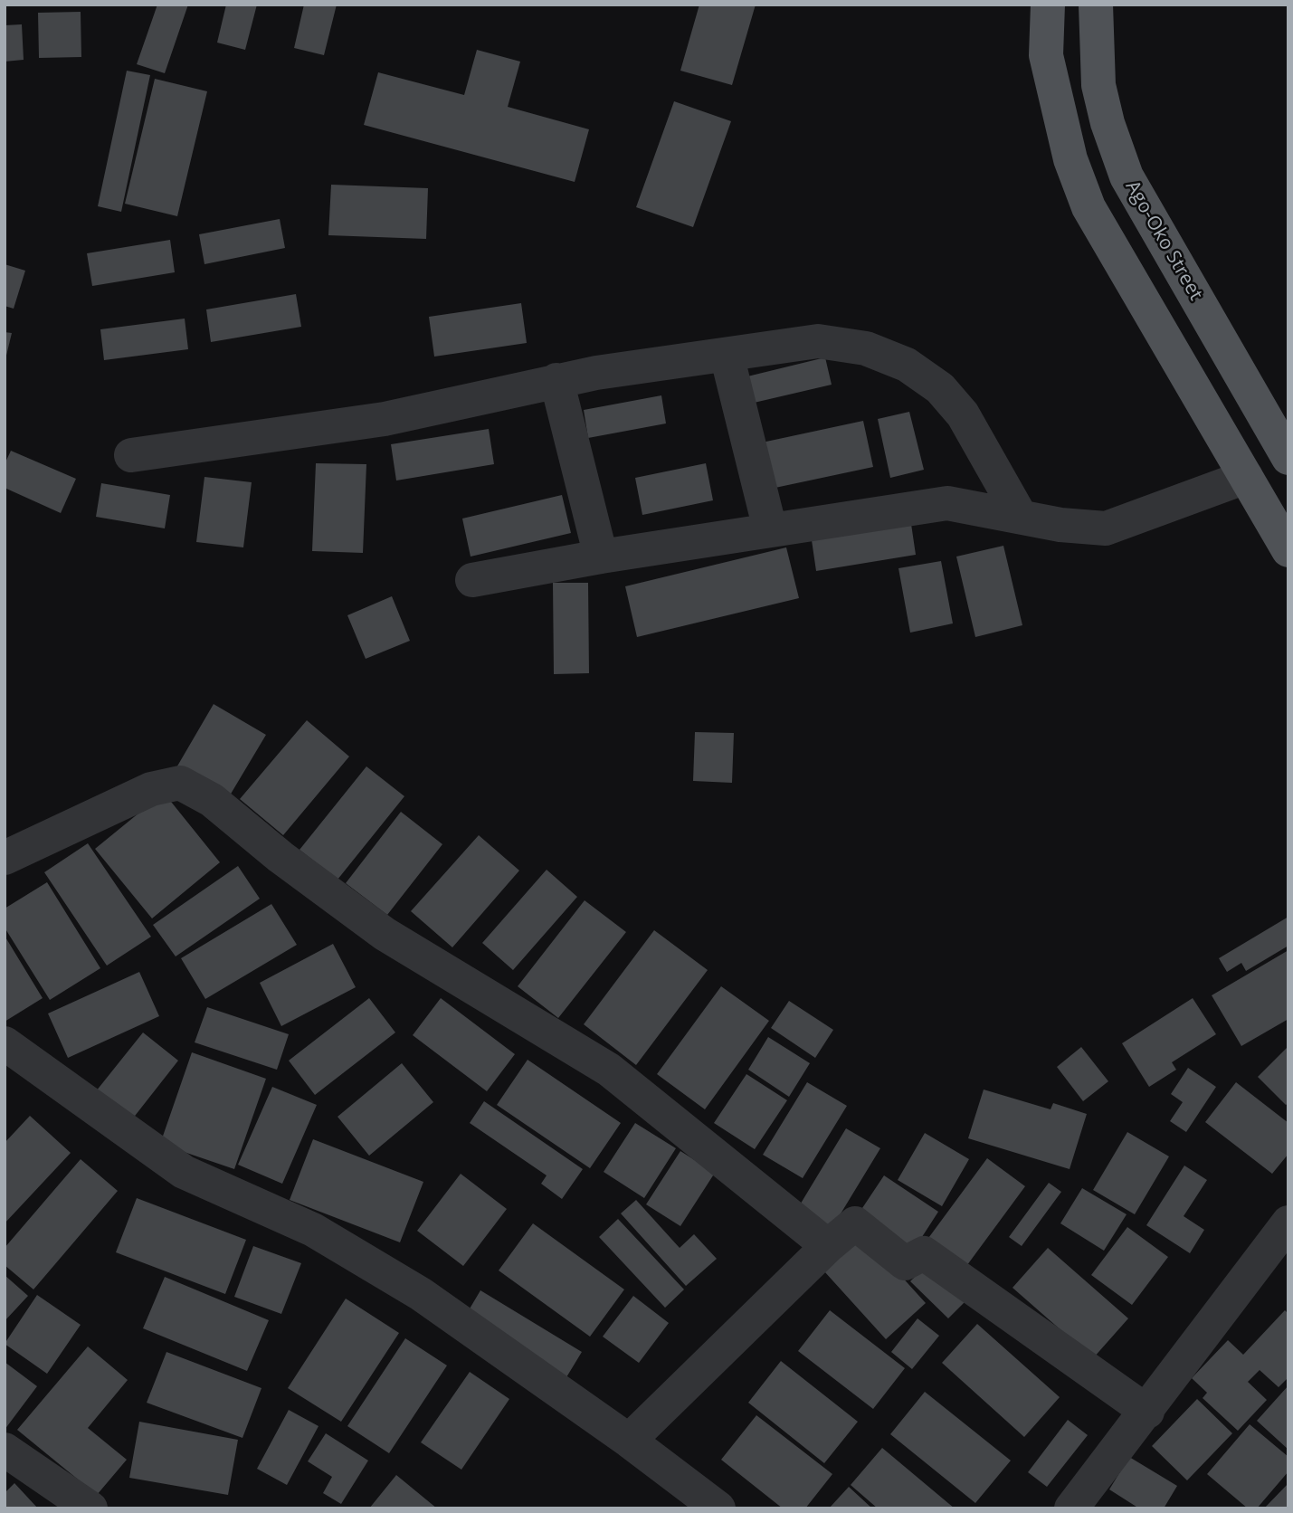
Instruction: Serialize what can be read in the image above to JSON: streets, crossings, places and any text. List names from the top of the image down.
{
  "streets": {
    "main road": ["Ago-Oko Street"]
  }
}
